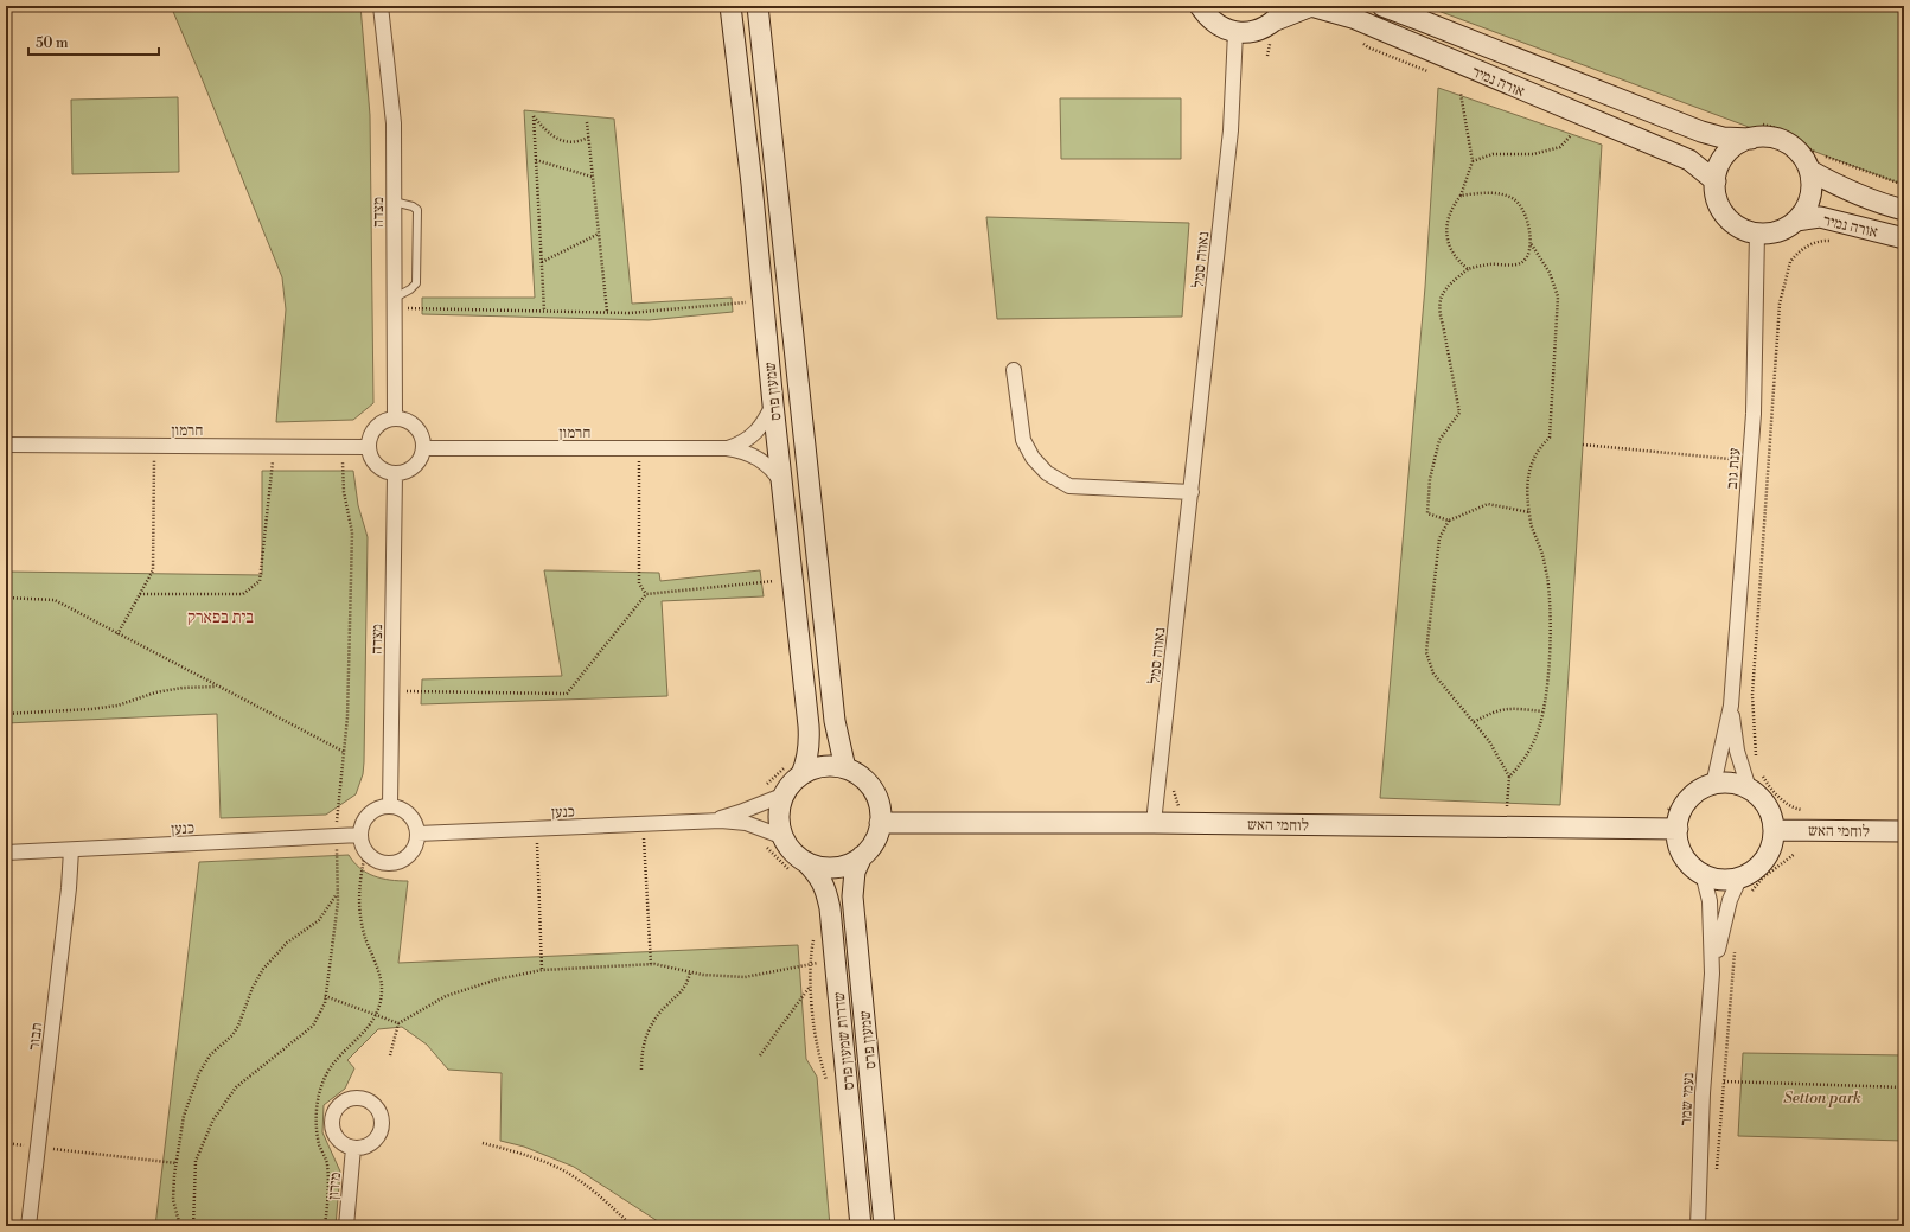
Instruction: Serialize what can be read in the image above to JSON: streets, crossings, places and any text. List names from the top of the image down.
{
  "streets": {
    "street": [
      "אורה נמיר",
      "מצדה",
      "נאווה סמל",
      "שמעון פרס",
      "חרמון",
      "ענת גוב",
      "כנען",
      "לוחמי האש",
      "תבור",
      "שדרות שמעון פרס",
      "נעמי שמר",
      "מירון"
    ]
  },
  "crossings": [
    ["אורה נמיר", "נאווה סמל"],
    ["אורה נמיר", "ענת גוב"],
    ["מצדה", "חרמון"],
    ["מצדה", "כנען"],
    ["נאווה סמל", "לוחמי האש"],
    ["שמעון פרס", "חרמון"],
    ["שמעון פרס", "כנען"],
    ["שמעון פרס", "לוחמי האש"],
    ["שמעון פרס", "שדרות שמעון פרס"],
    ["כנען", "לוחמי האש"],
    ["כנען", "תבור"],
    ["כנען", "שדרות שמעון פרס"],
    ["לוחמי האש", "שדרות שמעון פרס"]
  ],
  "districts": ["בית בפארק"],
  "parks": ["Setton park"],
  "scale_bar": "50 m"
}
